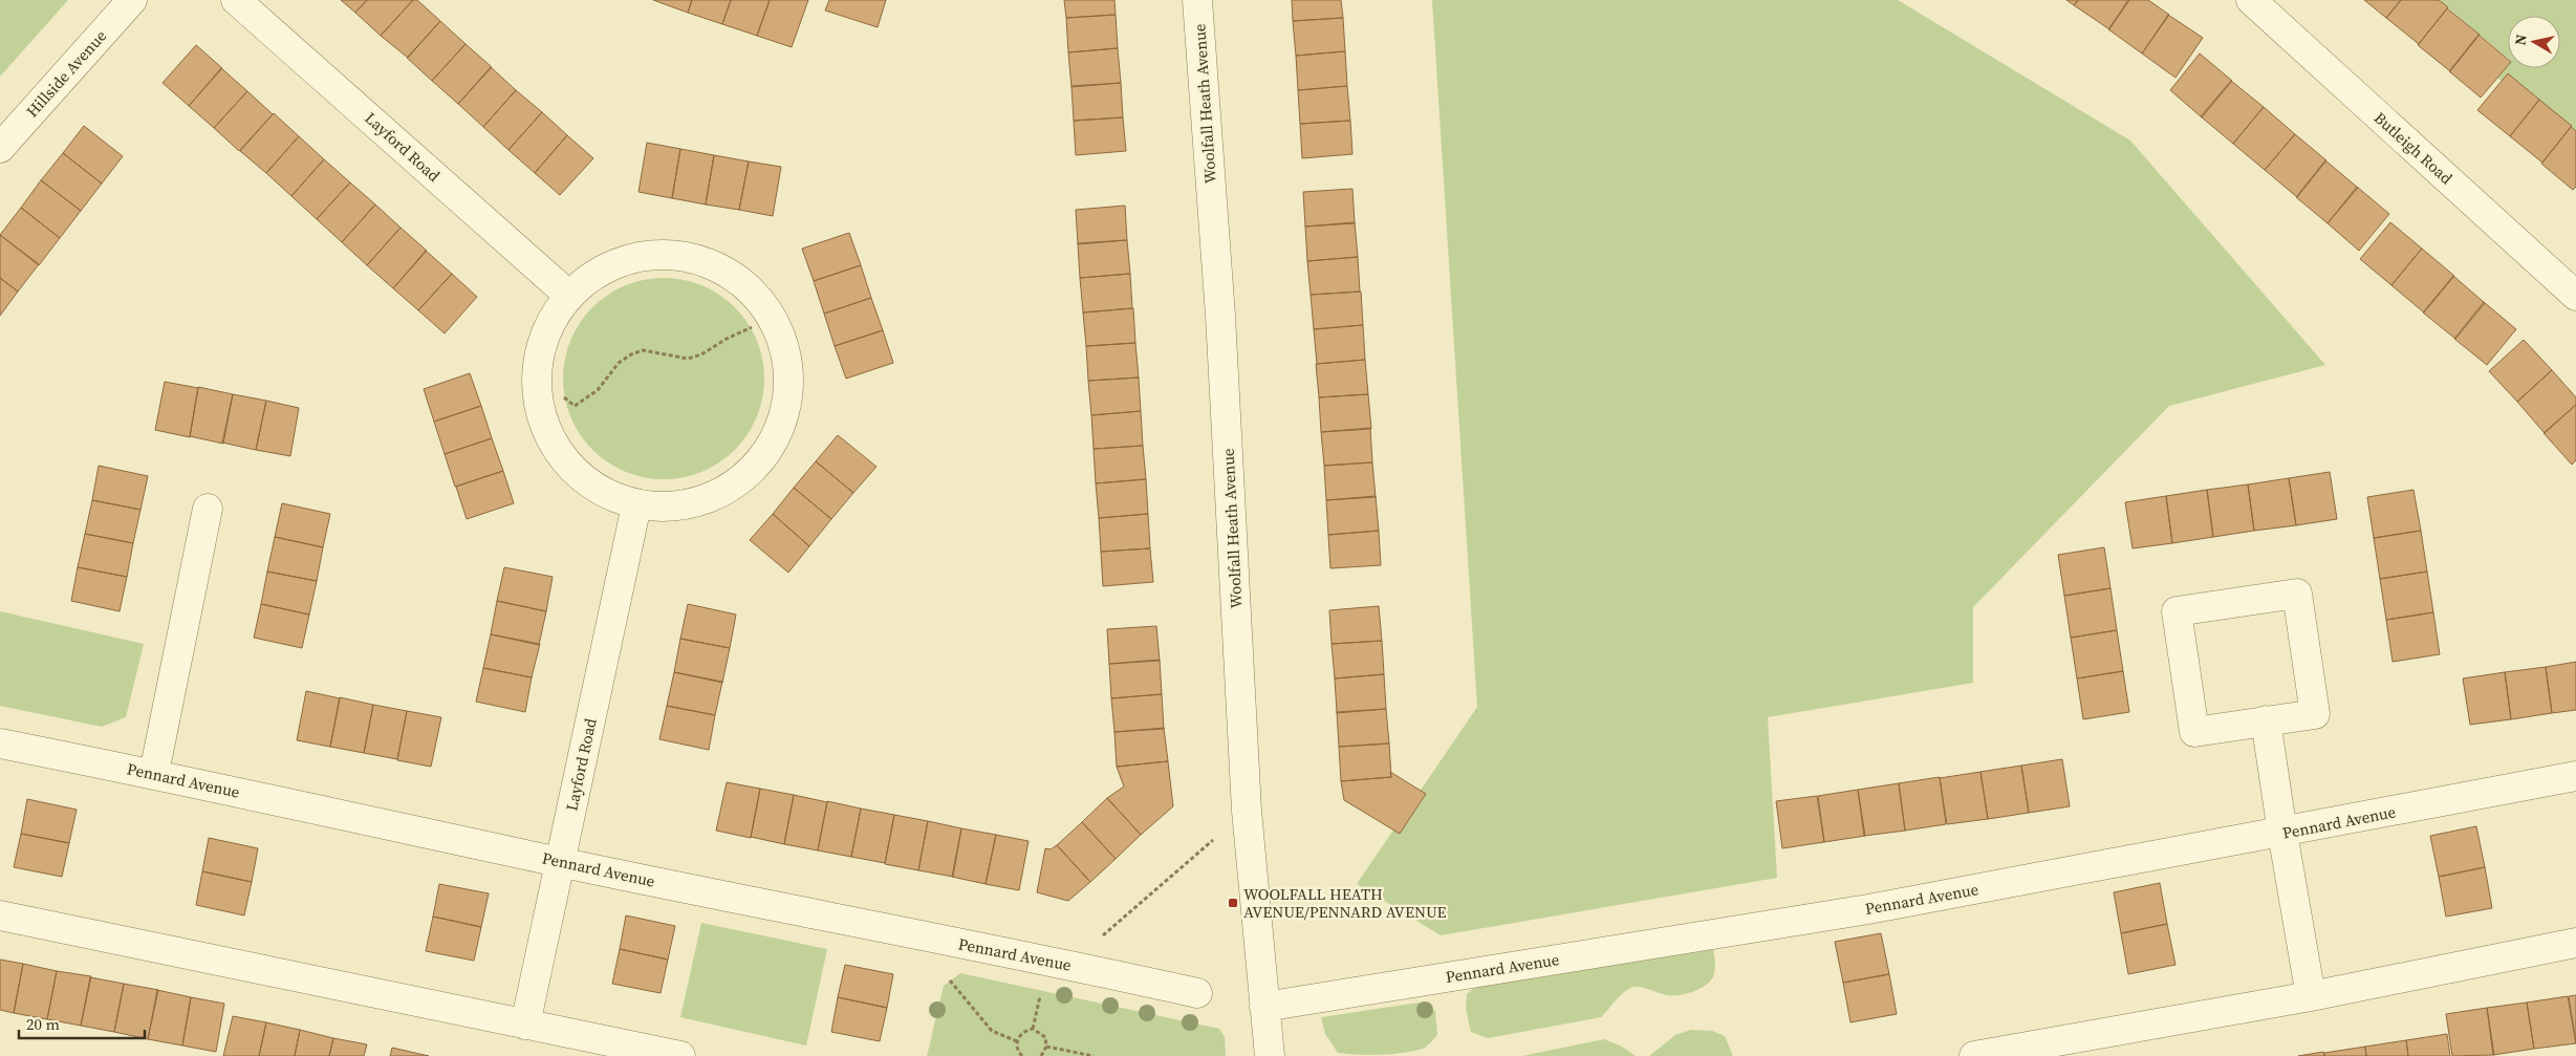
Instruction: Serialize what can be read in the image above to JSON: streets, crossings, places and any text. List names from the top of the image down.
{
  "streets": {
    "street": [
      "Hillside Avenue",
      "Woolfall Heath Avenue",
      "Layford Road",
      "Butleigh Road",
      "Pennard Avenue"
    ]
  },
  "crossings": [
    ["Woolfall Heath Avenue", "Pennard Avenue"],
    ["Layford Road", "Pennard Avenue"]
  ],
  "places": {
    "transit": ["WOOLFALL HEATH AVENUE/PENNARD AVENUE"]
  },
  "scale_bar": "20 m",
  "north": "left"
}
